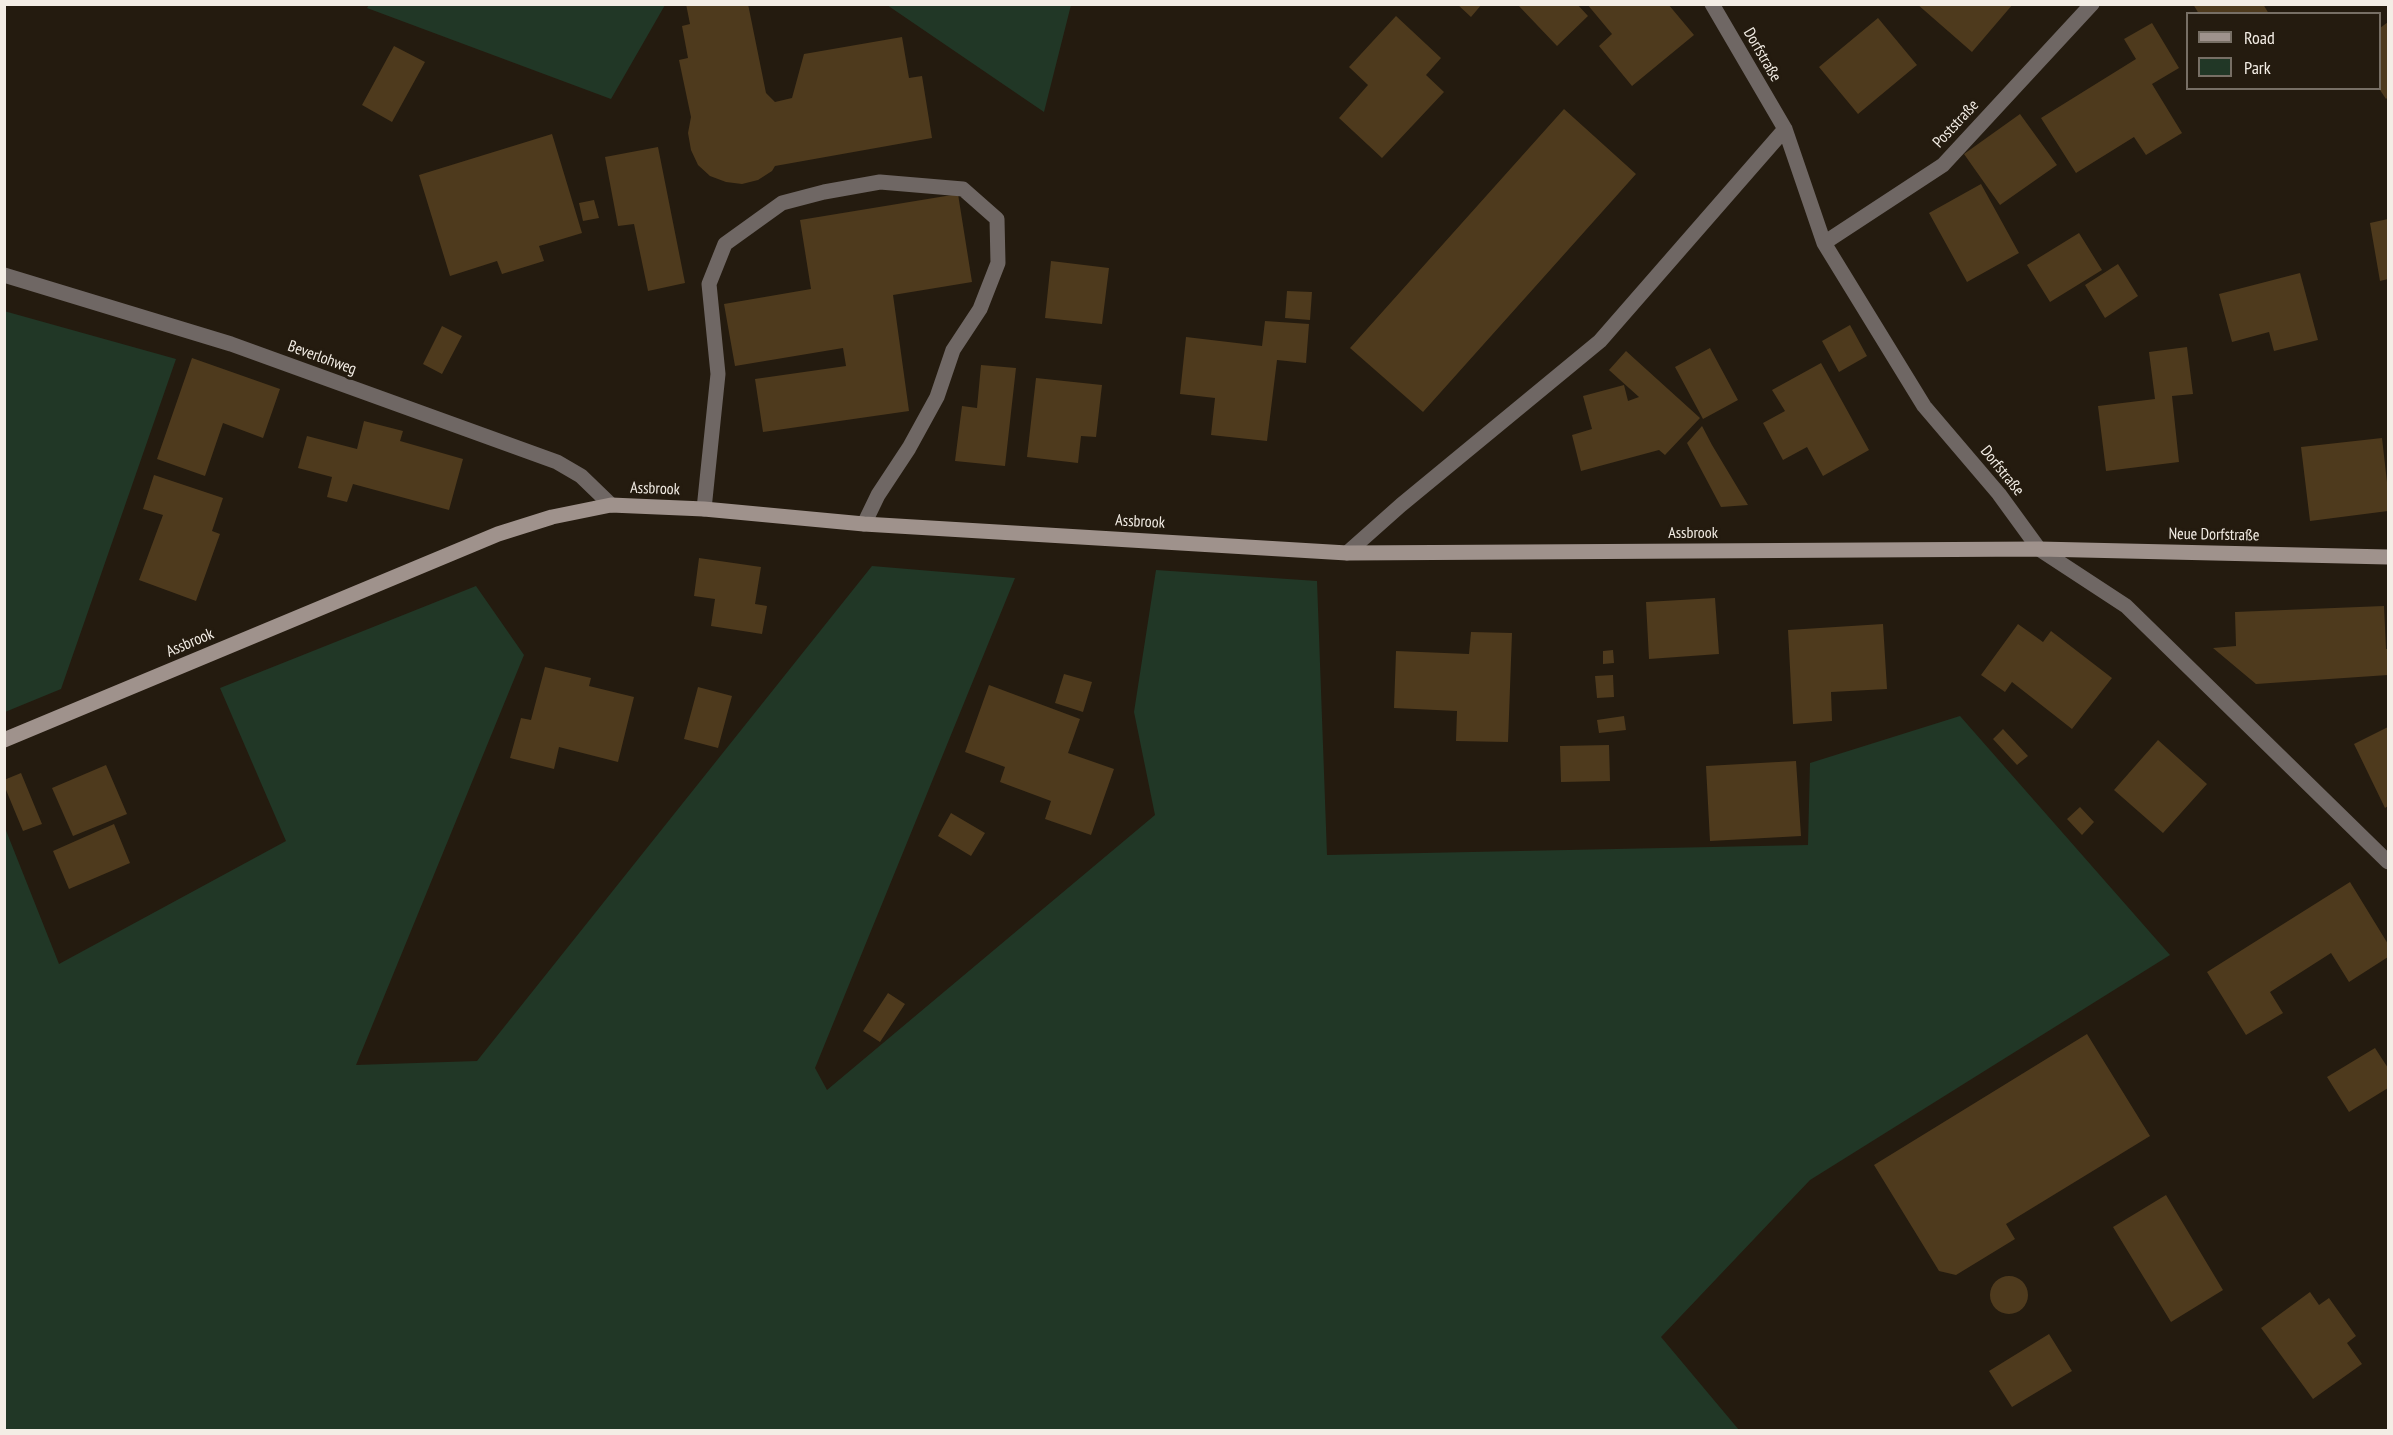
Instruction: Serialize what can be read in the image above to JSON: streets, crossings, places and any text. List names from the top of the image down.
{
  "streets": {
    "street": [
      "Dorfstraße",
      "Poststraße",
      "Beverlohweg",
      "Assbrook",
      "Neue Dorfstraße"
    ]
  },
  "crossings": [
    ["Dorfstraße", "Poststraße"],
    ["Dorfstraße", "Assbrook"],
    ["Dorfstraße", "Neue Dorfstraße"],
    ["Beverlohweg", "Assbrook"],
    ["Assbrook", "Neue Dorfstraße"]
  ],
  "legend": ["Road", "Park"]
}
